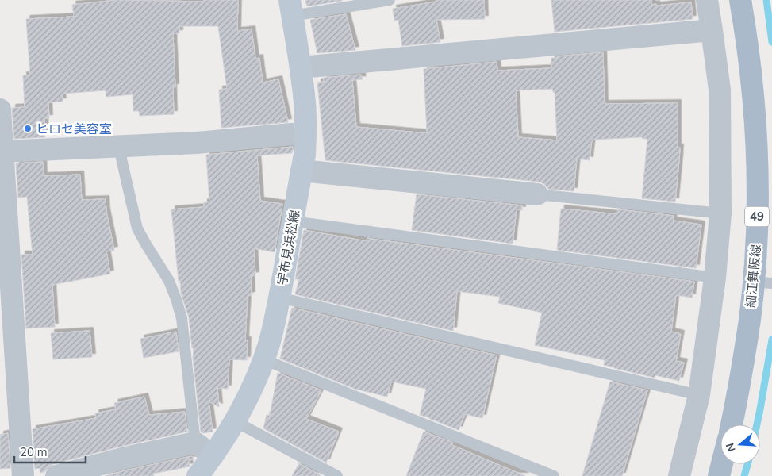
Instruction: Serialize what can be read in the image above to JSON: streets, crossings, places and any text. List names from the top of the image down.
{
  "streets": {
    "main road": ["49", "宇布見浜松線", "細江舞阪線"]
  },
  "places": ["ヒロセ美容室"],
  "scale_bar": "20 m",
  "north": "left"
}
